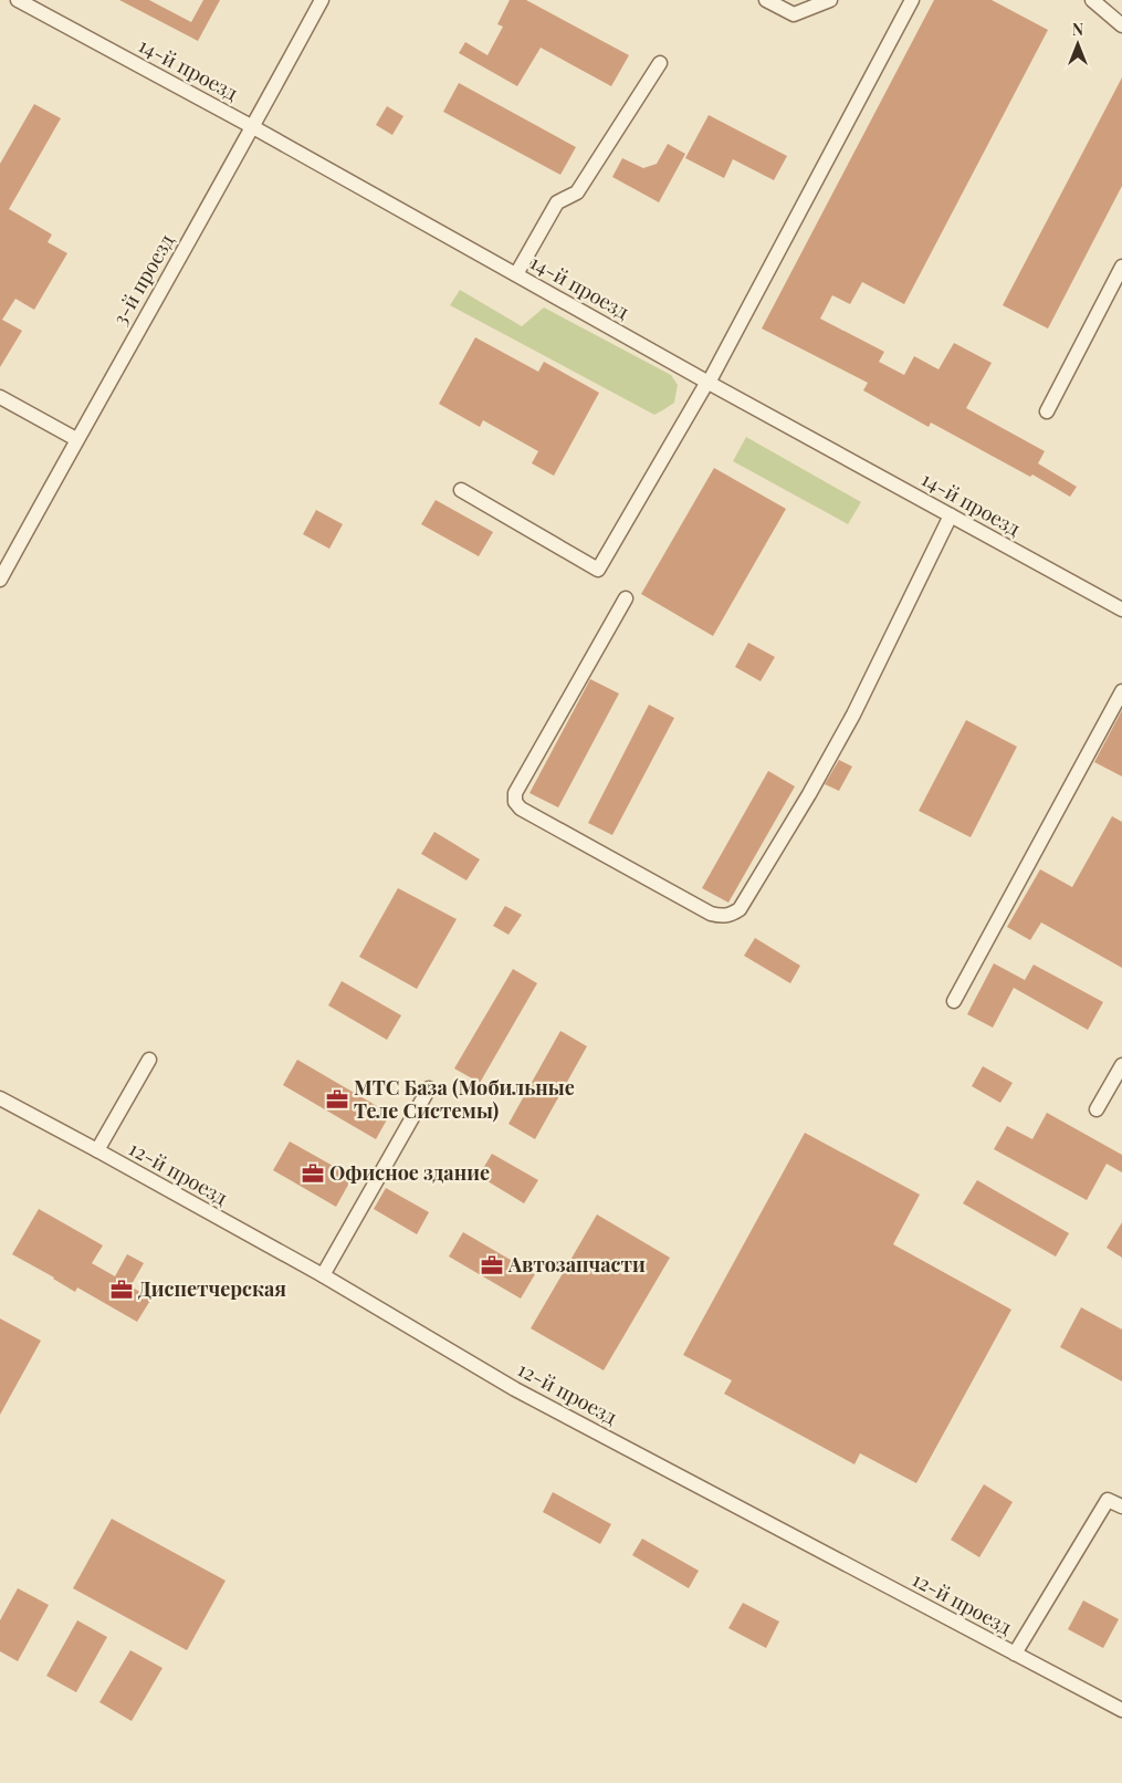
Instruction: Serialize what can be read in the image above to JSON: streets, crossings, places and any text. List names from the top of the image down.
{
  "streets": {
    "street": ["14-й проезд", "3-й проезд", "12-й проезд"]
  },
  "crossings": [
    ["14-й проезд", "3-й проезд"]
  ],
  "places": {
    "office": [
      "МТС База (Мобильные Теле Системы)",
      "Офисное здание",
      "Автозапчасти",
      "Диспетчерская"
    ]
  },
  "north": "top"
}
